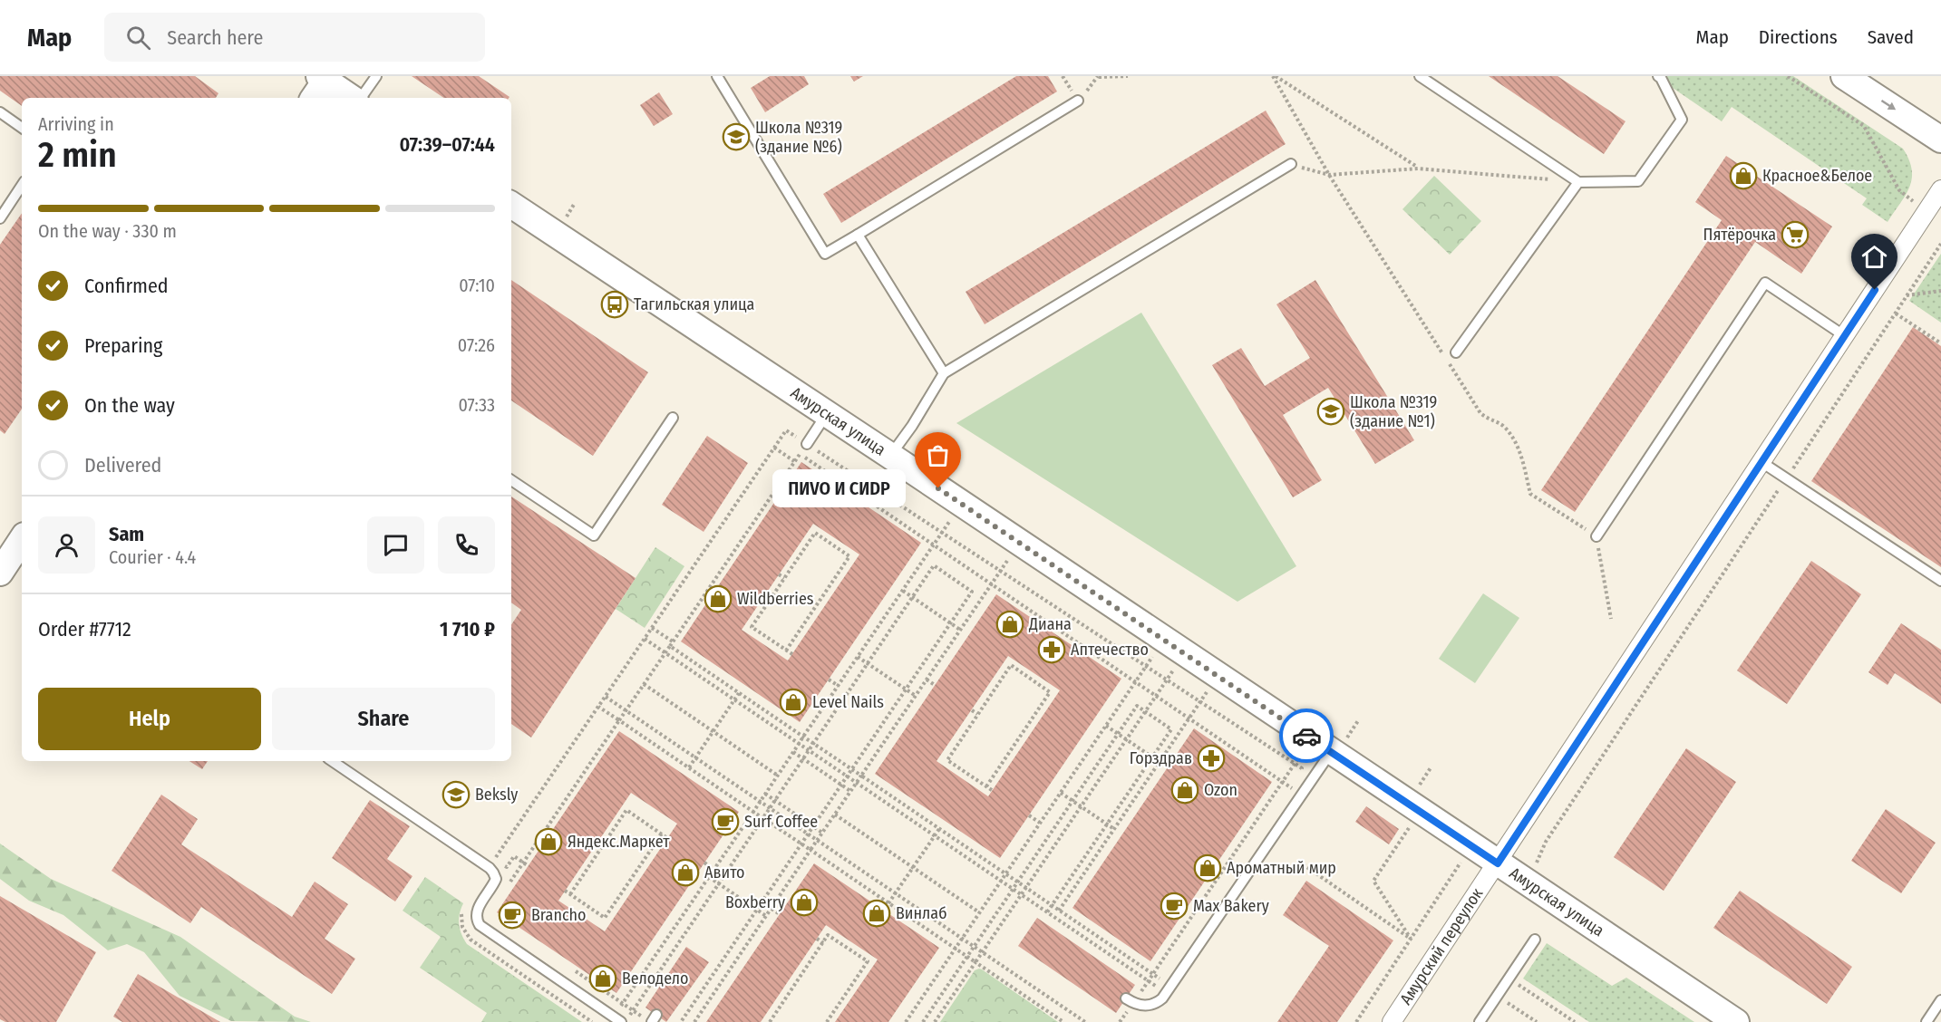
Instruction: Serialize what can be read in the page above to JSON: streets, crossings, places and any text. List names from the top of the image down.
{
  "streets": {
    "street": ["Амурская улица", "Амурский переулок"]
  },
  "crossings": [
    ["Амурская улица", "Амурский переулок"]
  ],
  "places": {
    "school or university": ["Школа №319 (здание №6)", "Школа №319 (здание №1)", "Beksly"],
    "shop": [
      "Красное&Белое",
      "Wildberries",
      "Диана",
      "Level Nails",
      "Ozon",
      "Яндекс.Маркет",
      "Ароматный мир",
      "Авито",
      "Boxberry",
      "Винлаб",
      "Велодело"
    ],
    "supermarket": ["Пятёрочка"],
    "bus stop": ["Тагильская улица"],
    "other": ["ПИVO И СИDР"],
    "pharmacy": ["Аптечество", "Горздрав"],
    "cafe": ["Surf Coffee", "Max Bakery", "Brancho"]
  },
  "page": {
    "header": "Map",
    "search": "Search here",
    "nav": ["Map", "Directions", "Saved"],
    "heading": ["2 min", "Arriving in", "07:39–07:44"],
    "panel": [
      "Sam",
      "Courier · 4.4",
      "Order #7712",
      "1 710 ₽"
    ],
    "bar": "On the way · 330 m",
    "list": [
      ["Confirmed", "07:10"],
      ["Preparing", "07:26"],
      ["On the way", "07:33"],
      "Delivered"
    ],
    "bubble": "ПИVO И СИDР",
    "buttons": ["Help", "Share"]
  }
}
